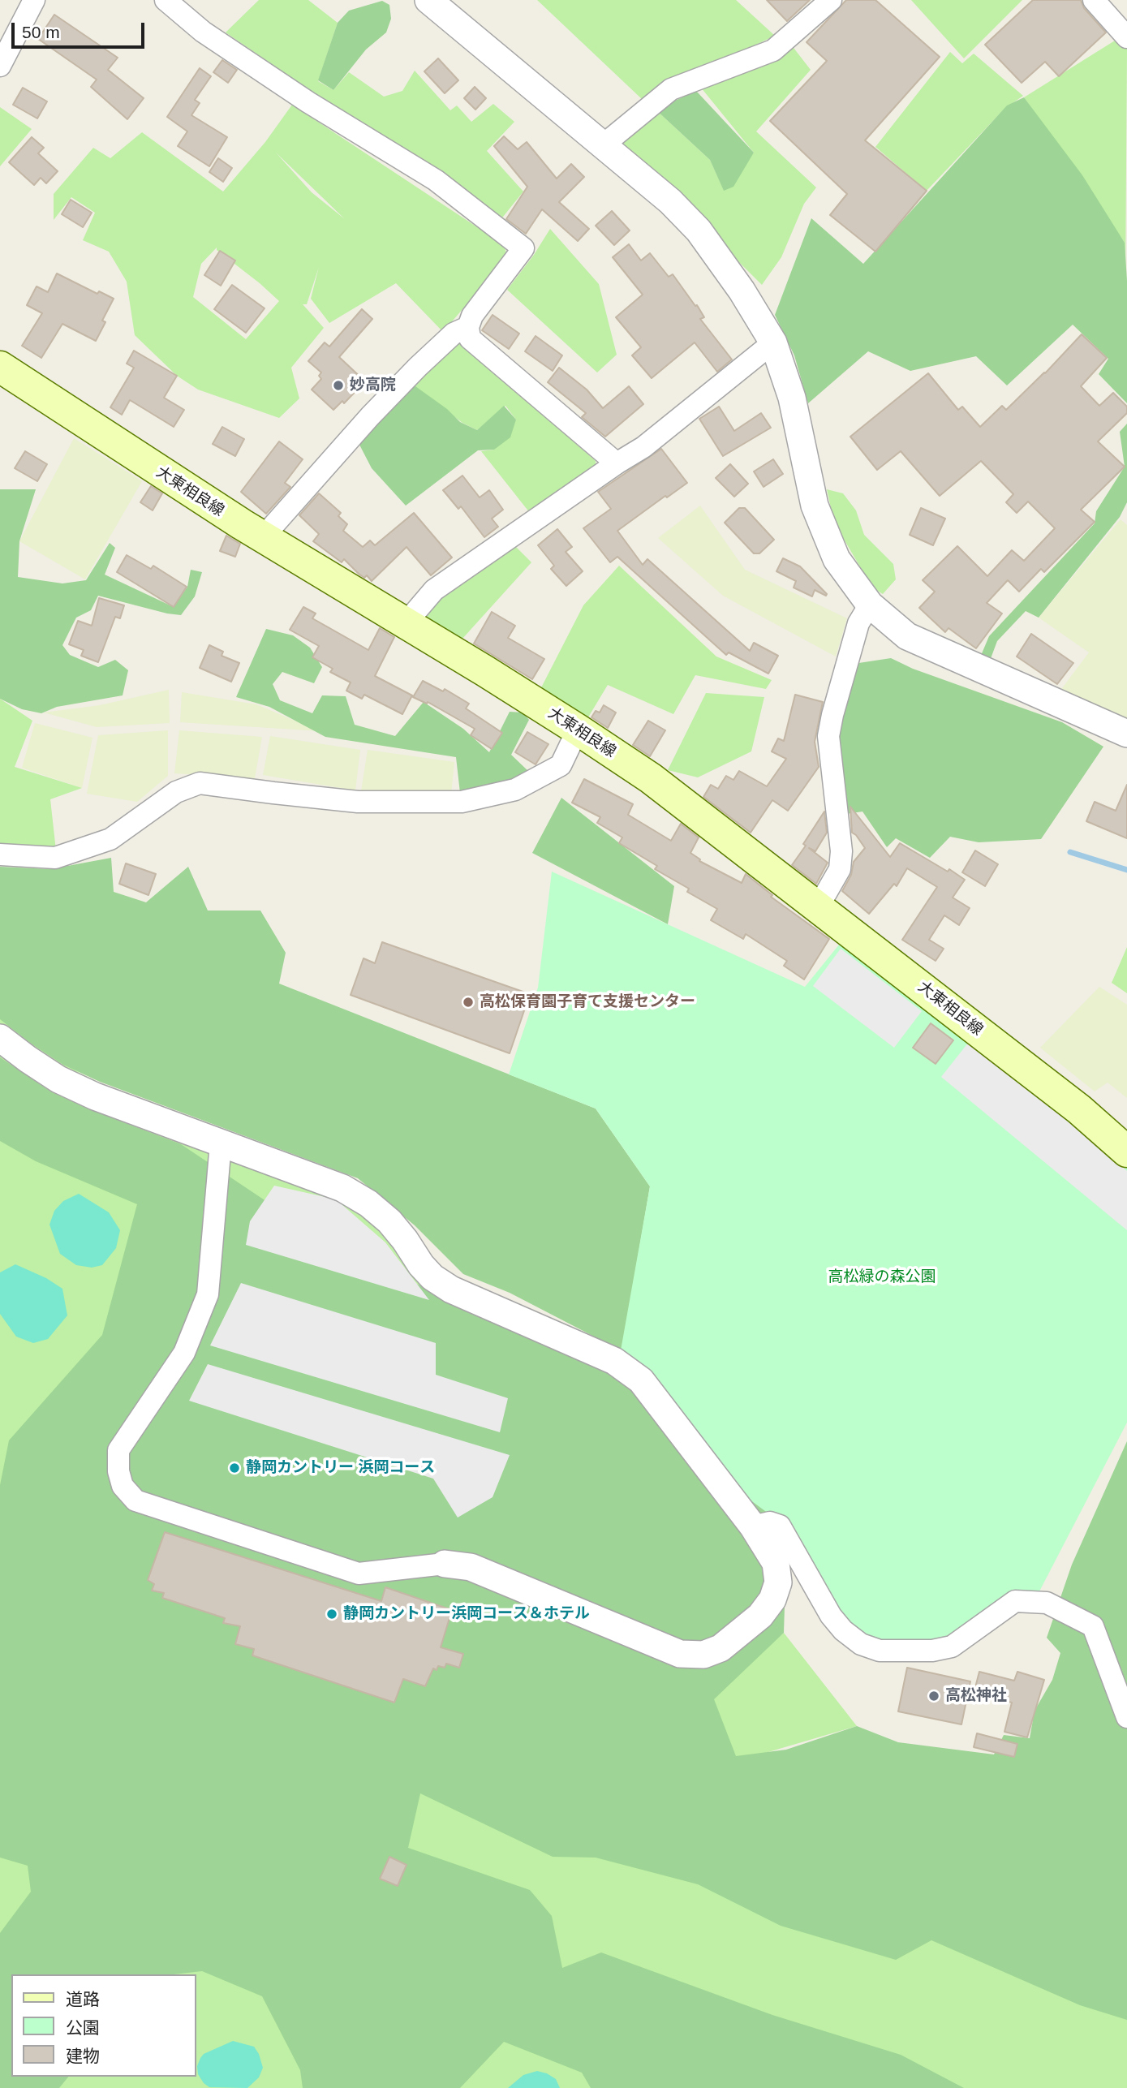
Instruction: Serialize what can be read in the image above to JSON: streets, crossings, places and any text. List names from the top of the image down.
{
  "streets": {
    "main road": ["大東相良線"]
  },
  "parks": ["高松緑の森公園"],
  "places": [
    "妙高院",
    "高松保育園子育て支援センター",
    "静岡カントリー 浜岡コース",
    "静岡カントリー浜岡コース＆ホテル",
    "高松神社"
  ],
  "legend": ["道路", "公園", "建物"],
  "scale_bar": "50 m"
}
